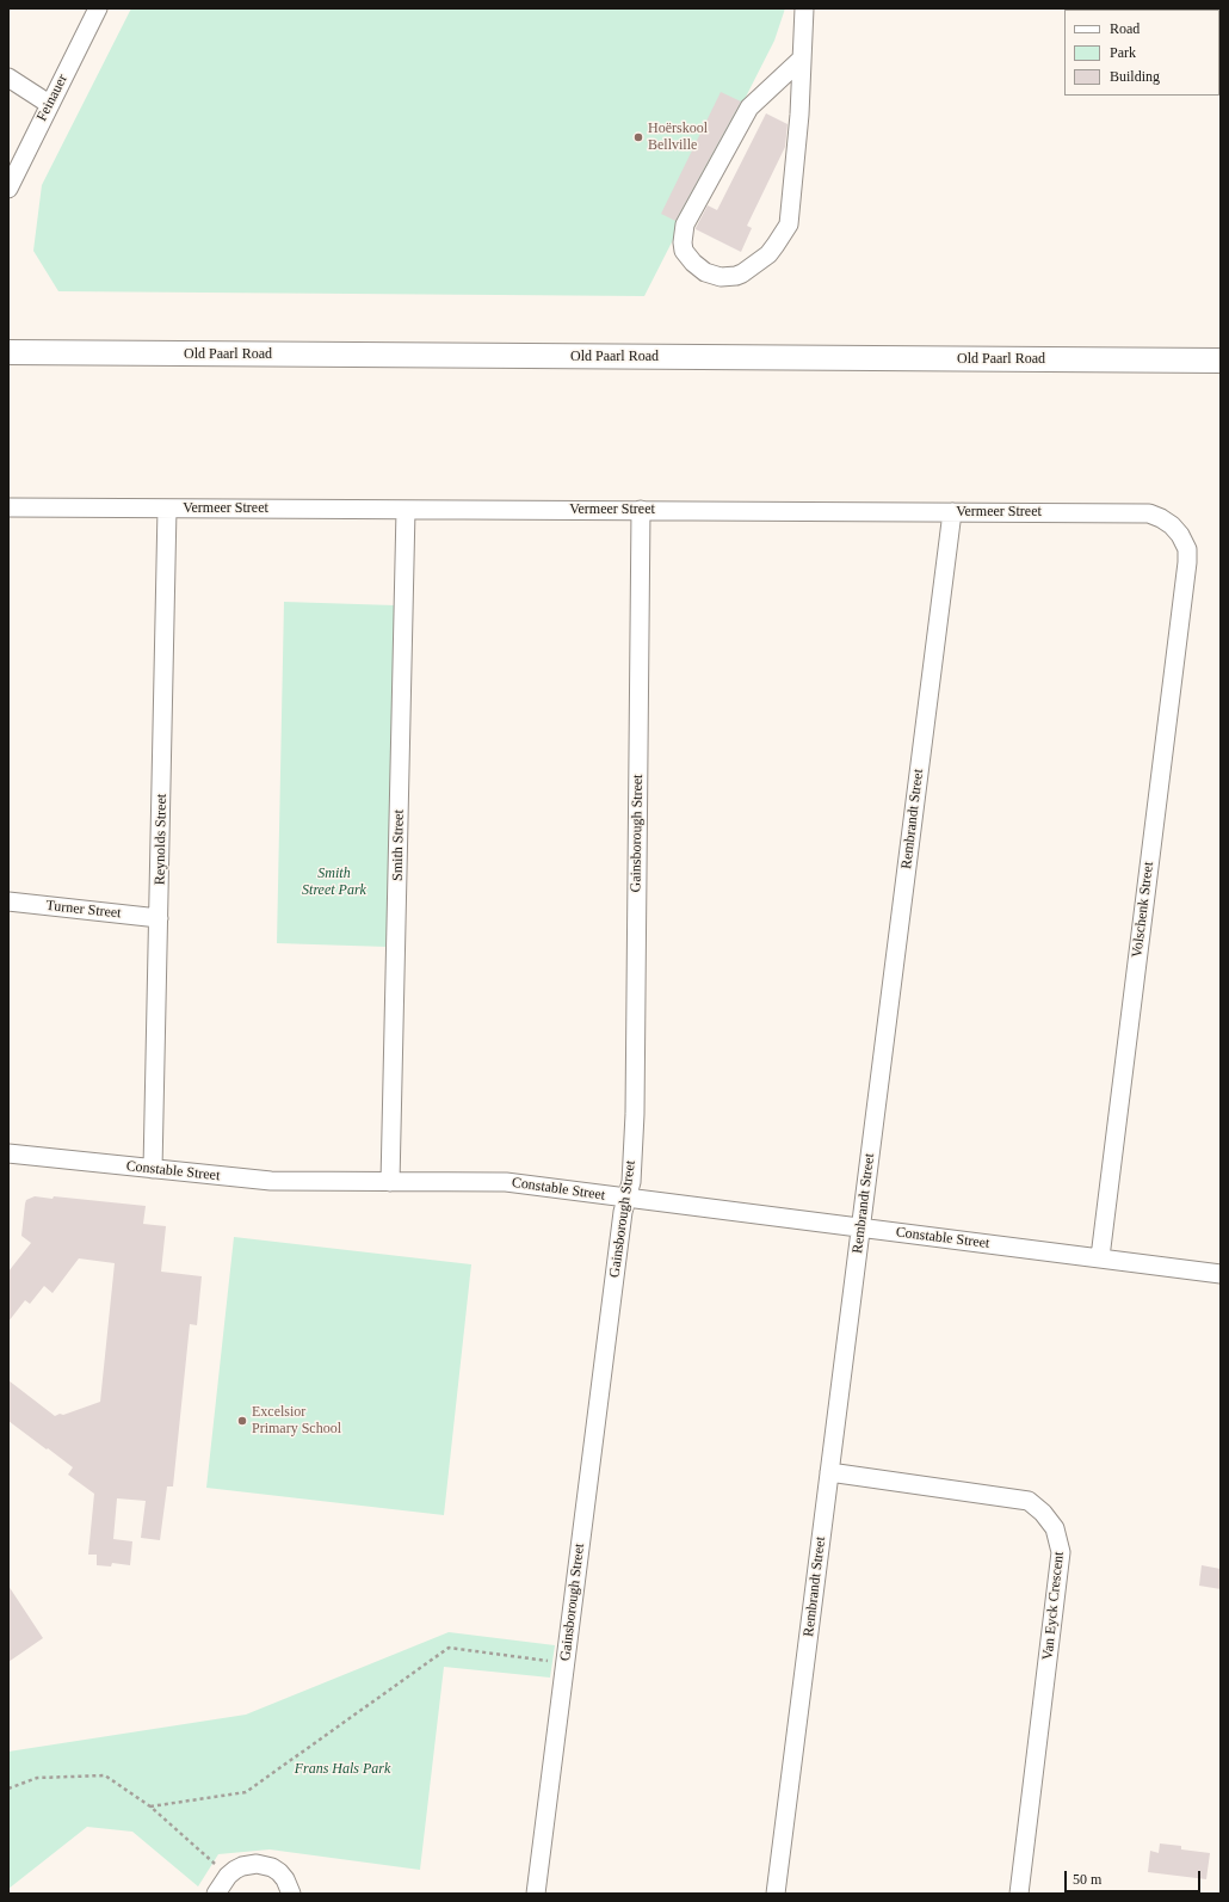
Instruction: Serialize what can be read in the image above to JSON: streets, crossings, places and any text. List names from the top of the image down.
{
  "streets": {
    "main road": ["Old Paarl Road"],
    "street": [
      "Feinauer",
      "Vermeer Street",
      "Rembrandt Street",
      "Gainsborough Street",
      "Reynolds Street",
      "Smith Street",
      "Turner Street",
      "Volschenk Street",
      "Constable Street",
      "Van Eyck Crescent"
    ]
  },
  "crossings": [
    ["Vermeer Street", "Rembrandt Street"],
    ["Vermeer Street", "Gainsborough Street"],
    ["Vermeer Street", "Reynolds Street"],
    ["Vermeer Street", "Smith Street"],
    ["Vermeer Street", "Volschenk Street"],
    ["Rembrandt Street", "Constable Street"],
    ["Rembrandt Street", "Van Eyck Crescent"],
    ["Gainsborough Street", "Constable Street"],
    ["Reynolds Street", "Turner Street"],
    ["Reynolds Street", "Constable Street"],
    ["Smith Street", "Constable Street"],
    ["Volschenk Street", "Constable Street"]
  ],
  "parks": ["Smith Street Park", "Frans Hals Park"],
  "places": ["Hoërskool Bellville", "Excelsior Primary School"],
  "legend": ["Road", "Park", "Building"],
  "scale_bar": "50 m"
}
